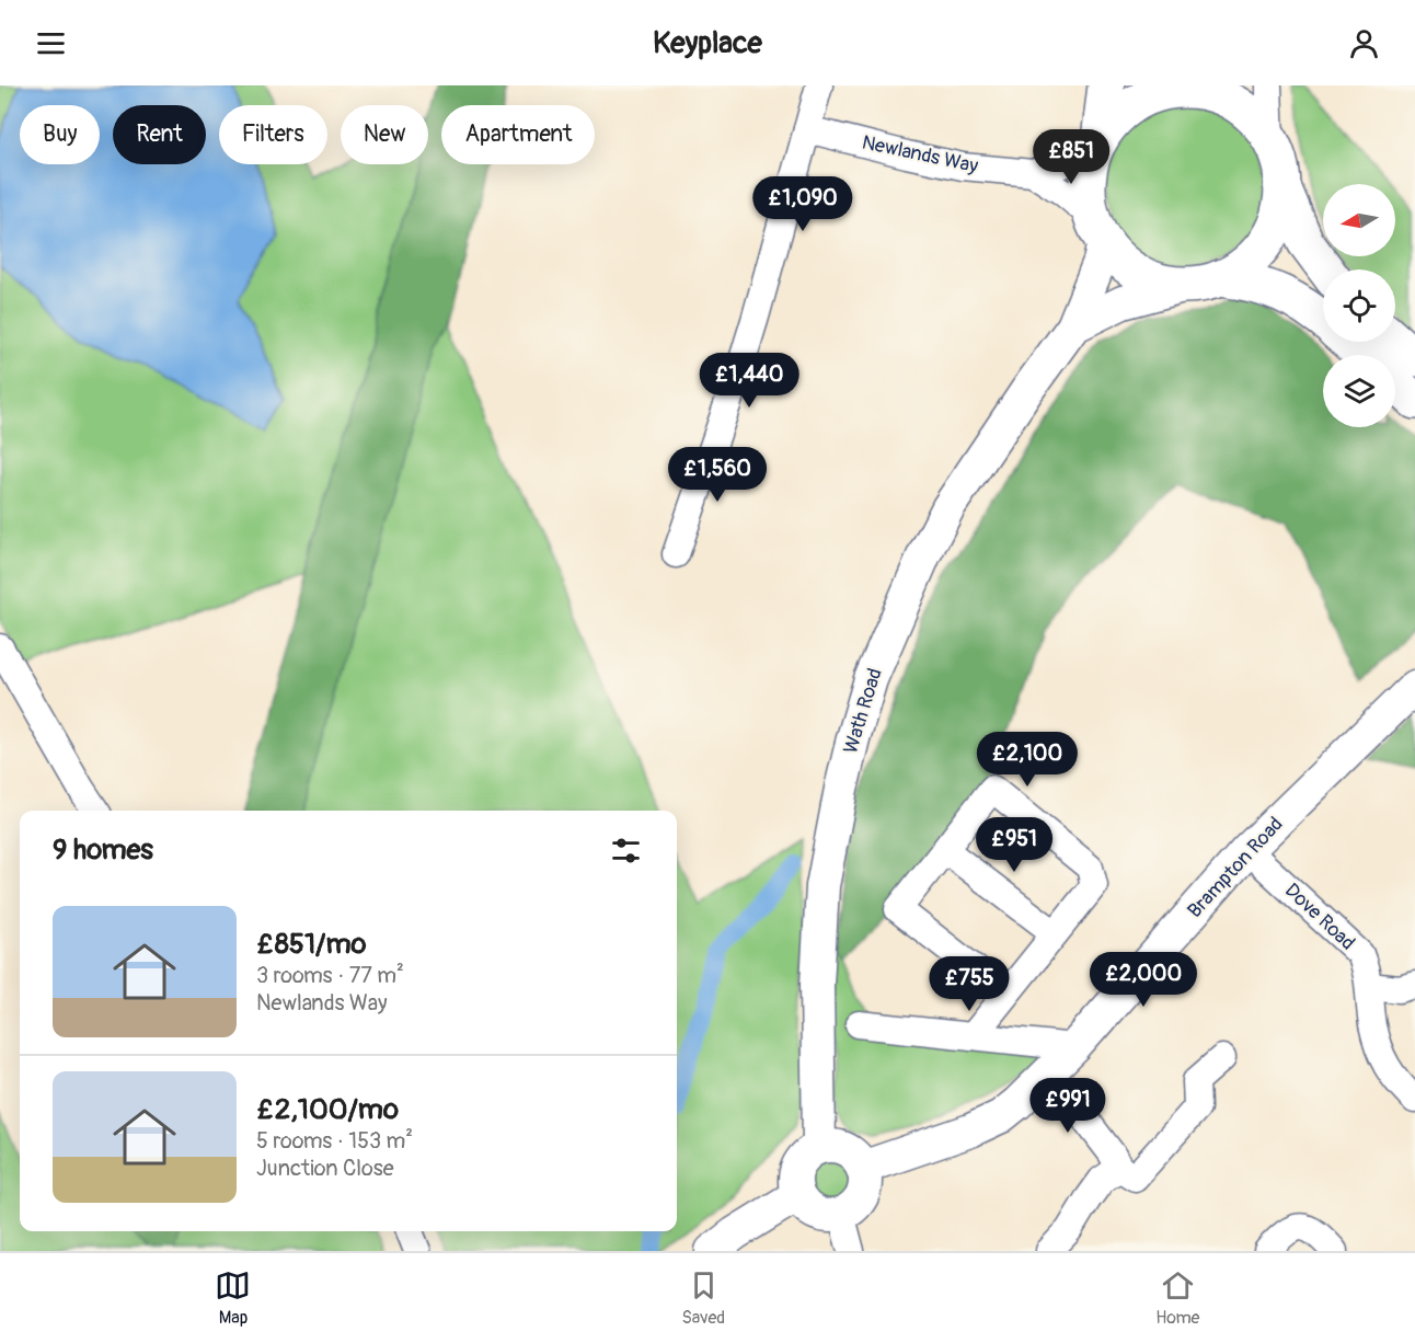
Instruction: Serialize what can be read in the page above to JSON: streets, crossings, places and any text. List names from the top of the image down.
{
  "streets": {
    "main road": ["Wath Road", "Brampton Road"],
    "street": ["Newlands Way", "Dove Road"]
  },
  "crossings": [
    ["Wath Road", "Brampton Road"],
    ["Brampton Road", "Dove Road"]
  ],
  "north": "left",
  "page": {
    "header": "Keyplace",
    "chip": [
      "Buy",
      "Rent",
      "Filters",
      "New",
      "Apartment"
    ],
    "price": [
      "£851",
      "£1,090",
      "£1,440",
      "£1,560",
      "£2,100",
      "£951",
      "£2,000",
      "£755",
      "£991"
    ],
    "heading": "9 homes",
    "list": [
      {
        "name": "£851/mo",
        "note": "3 rooms · 77 m² · Newlands Way"
      },
      {
        "name": "£2,100/mo",
        "note": "5 rooms · 153 m² · Junction Close"
      }
    ],
    "tabs": ["Map", "Saved", "Home"]
  }
}
